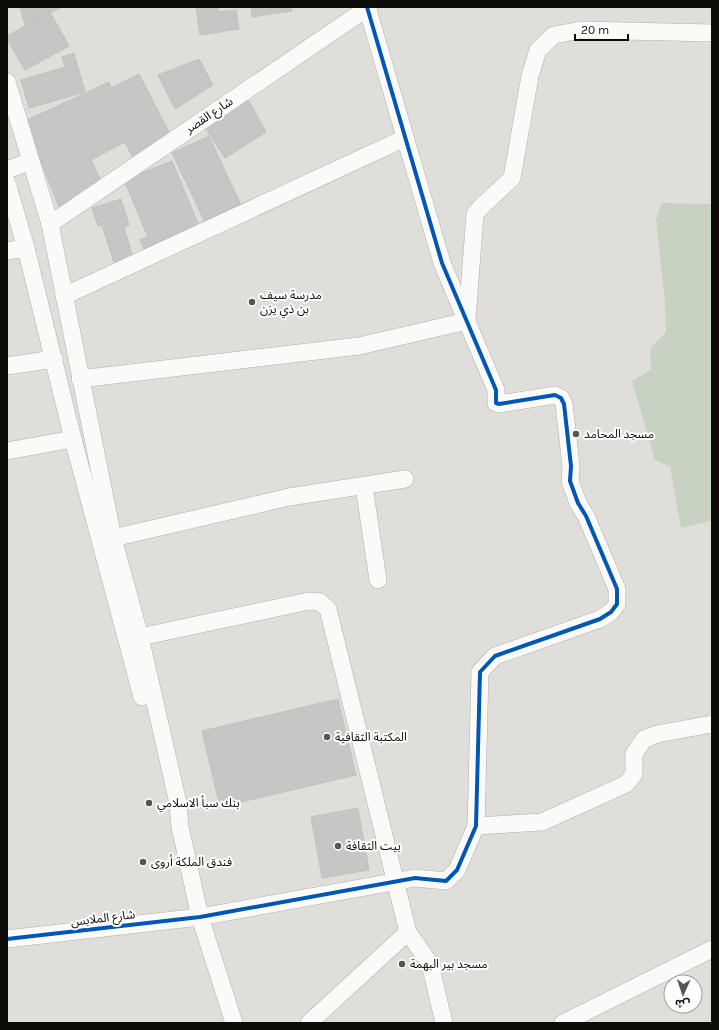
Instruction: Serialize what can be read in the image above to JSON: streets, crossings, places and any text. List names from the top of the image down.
{
  "streets": {
    "street": ["شارع القصر", "شارع الملابس"]
  },
  "places": [
    "مدرسة سيف بن ذي يزن",
    "مسجد المحامد",
    "المكتبة الثقافية",
    "بنك سبأ الاسلامي",
    "بيت الثقافة",
    "فندق الملكة أروى",
    "مسجد بير البهمة"
  ],
  "scale_bar": "20 m",
  "north": "bottom"
}
